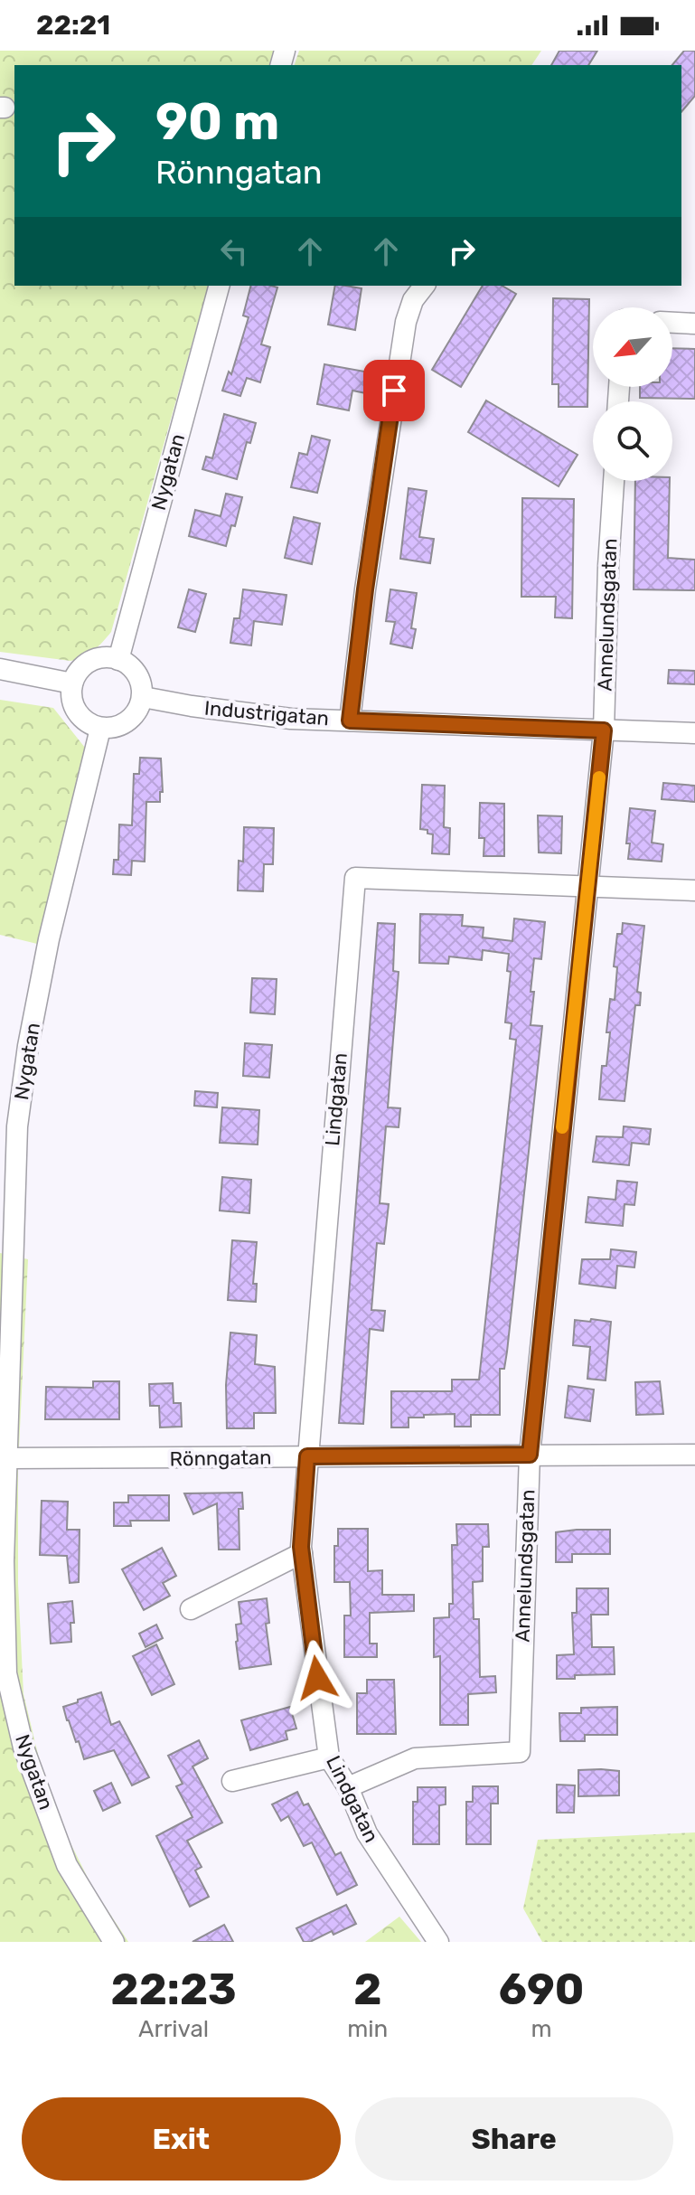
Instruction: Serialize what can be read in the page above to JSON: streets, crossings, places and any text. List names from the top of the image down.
{
  "streets": {
    "street": [
      "Nygatan",
      "Annelundsgatan",
      "Industrigatan",
      "Lindgatan",
      "Rönngatan"
    ]
  },
  "crossings": [
    ["Nygatan", "Industrigatan"],
    ["Nygatan", "Rönngatan"],
    ["Annelundsgatan", "Industrigatan"],
    ["Annelundsgatan", "Lindgatan"],
    ["Annelundsgatan", "Rönngatan"],
    ["Lindgatan", "Rönngatan"]
  ],
  "north": "bottom left",
  "page": {
    "status": "22:21",
    "turn": ["90 m", "Rönngatan"],
    "eta": [
      "22:23",
      "Arrival",
      "2",
      "min",
      "690",
      "m"
    ],
    "buttons": ["Exit", "Share"]
  }
}
